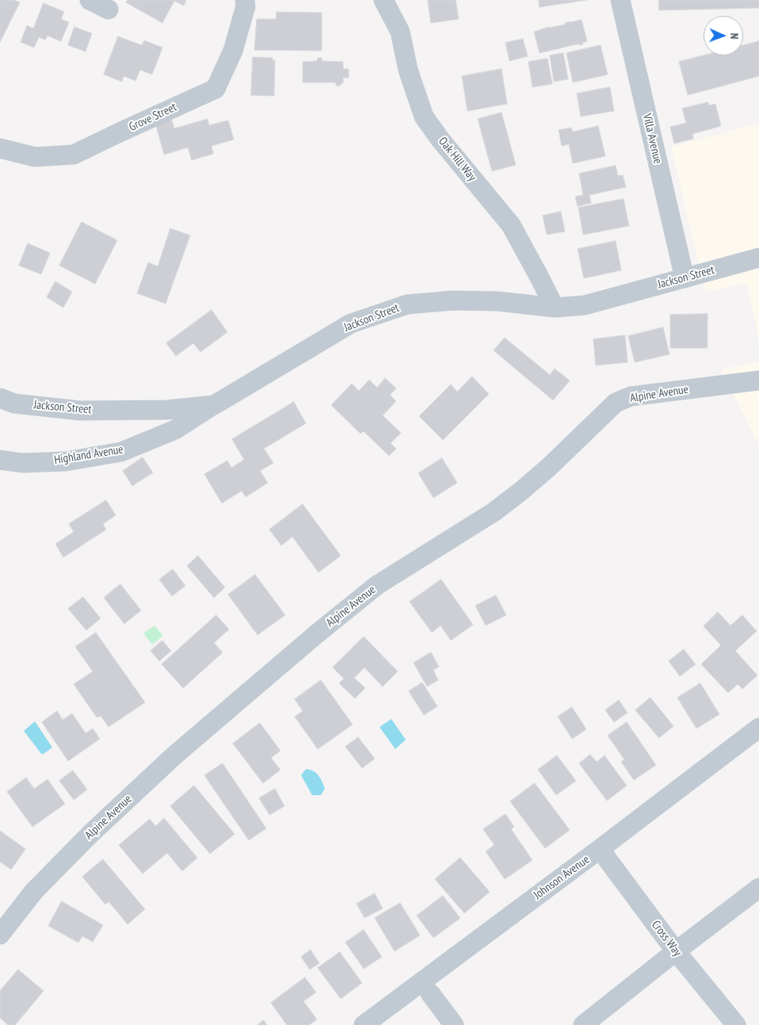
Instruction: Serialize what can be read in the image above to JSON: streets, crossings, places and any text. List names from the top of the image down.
{
  "streets": {
    "street": [
      "Grove Street",
      "Villa Avenue",
      "Oak Hill Way",
      "Jackson Street",
      "Alpine Avenue",
      "Highland Avenue",
      "Johnson Avenue",
      "Cross Way"
    ]
  },
  "crossings": [
    ["Villa Avenue", "Jackson Street"],
    ["Oak Hill Way", "Jackson Street"],
    ["Jackson Street", "Highland Avenue"],
    ["Johnson Avenue", "Cross Way"]
  ],
  "north": "right"
}
